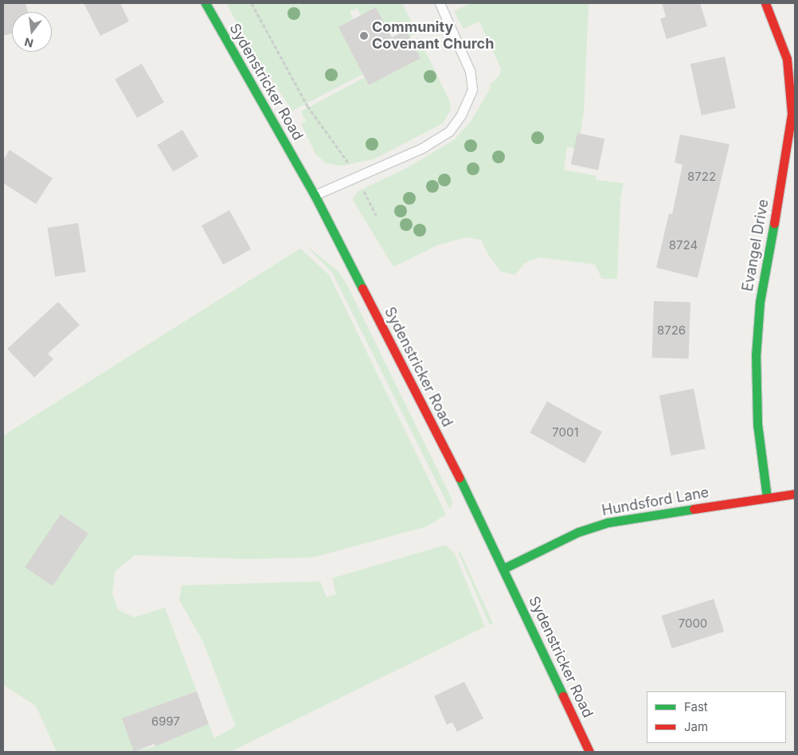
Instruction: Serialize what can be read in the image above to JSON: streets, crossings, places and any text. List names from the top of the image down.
{
  "streets": {
    "main road": ["Sydenstricker Road", "Evangel Drive", "Hundsford Lane"]
  },
  "crossings": [
    ["Sydenstricker Road", "Hundsford Lane"],
    ["Evangel Drive", "Hundsford Lane"]
  ],
  "places": ["Community Covenant Church"],
  "house_numbers": [
    "8722",
    "8724",
    "8726",
    "7001",
    "7000",
    "6997"
  ],
  "legend": ["Fast", "Jam"],
  "north": "bottom"
}
